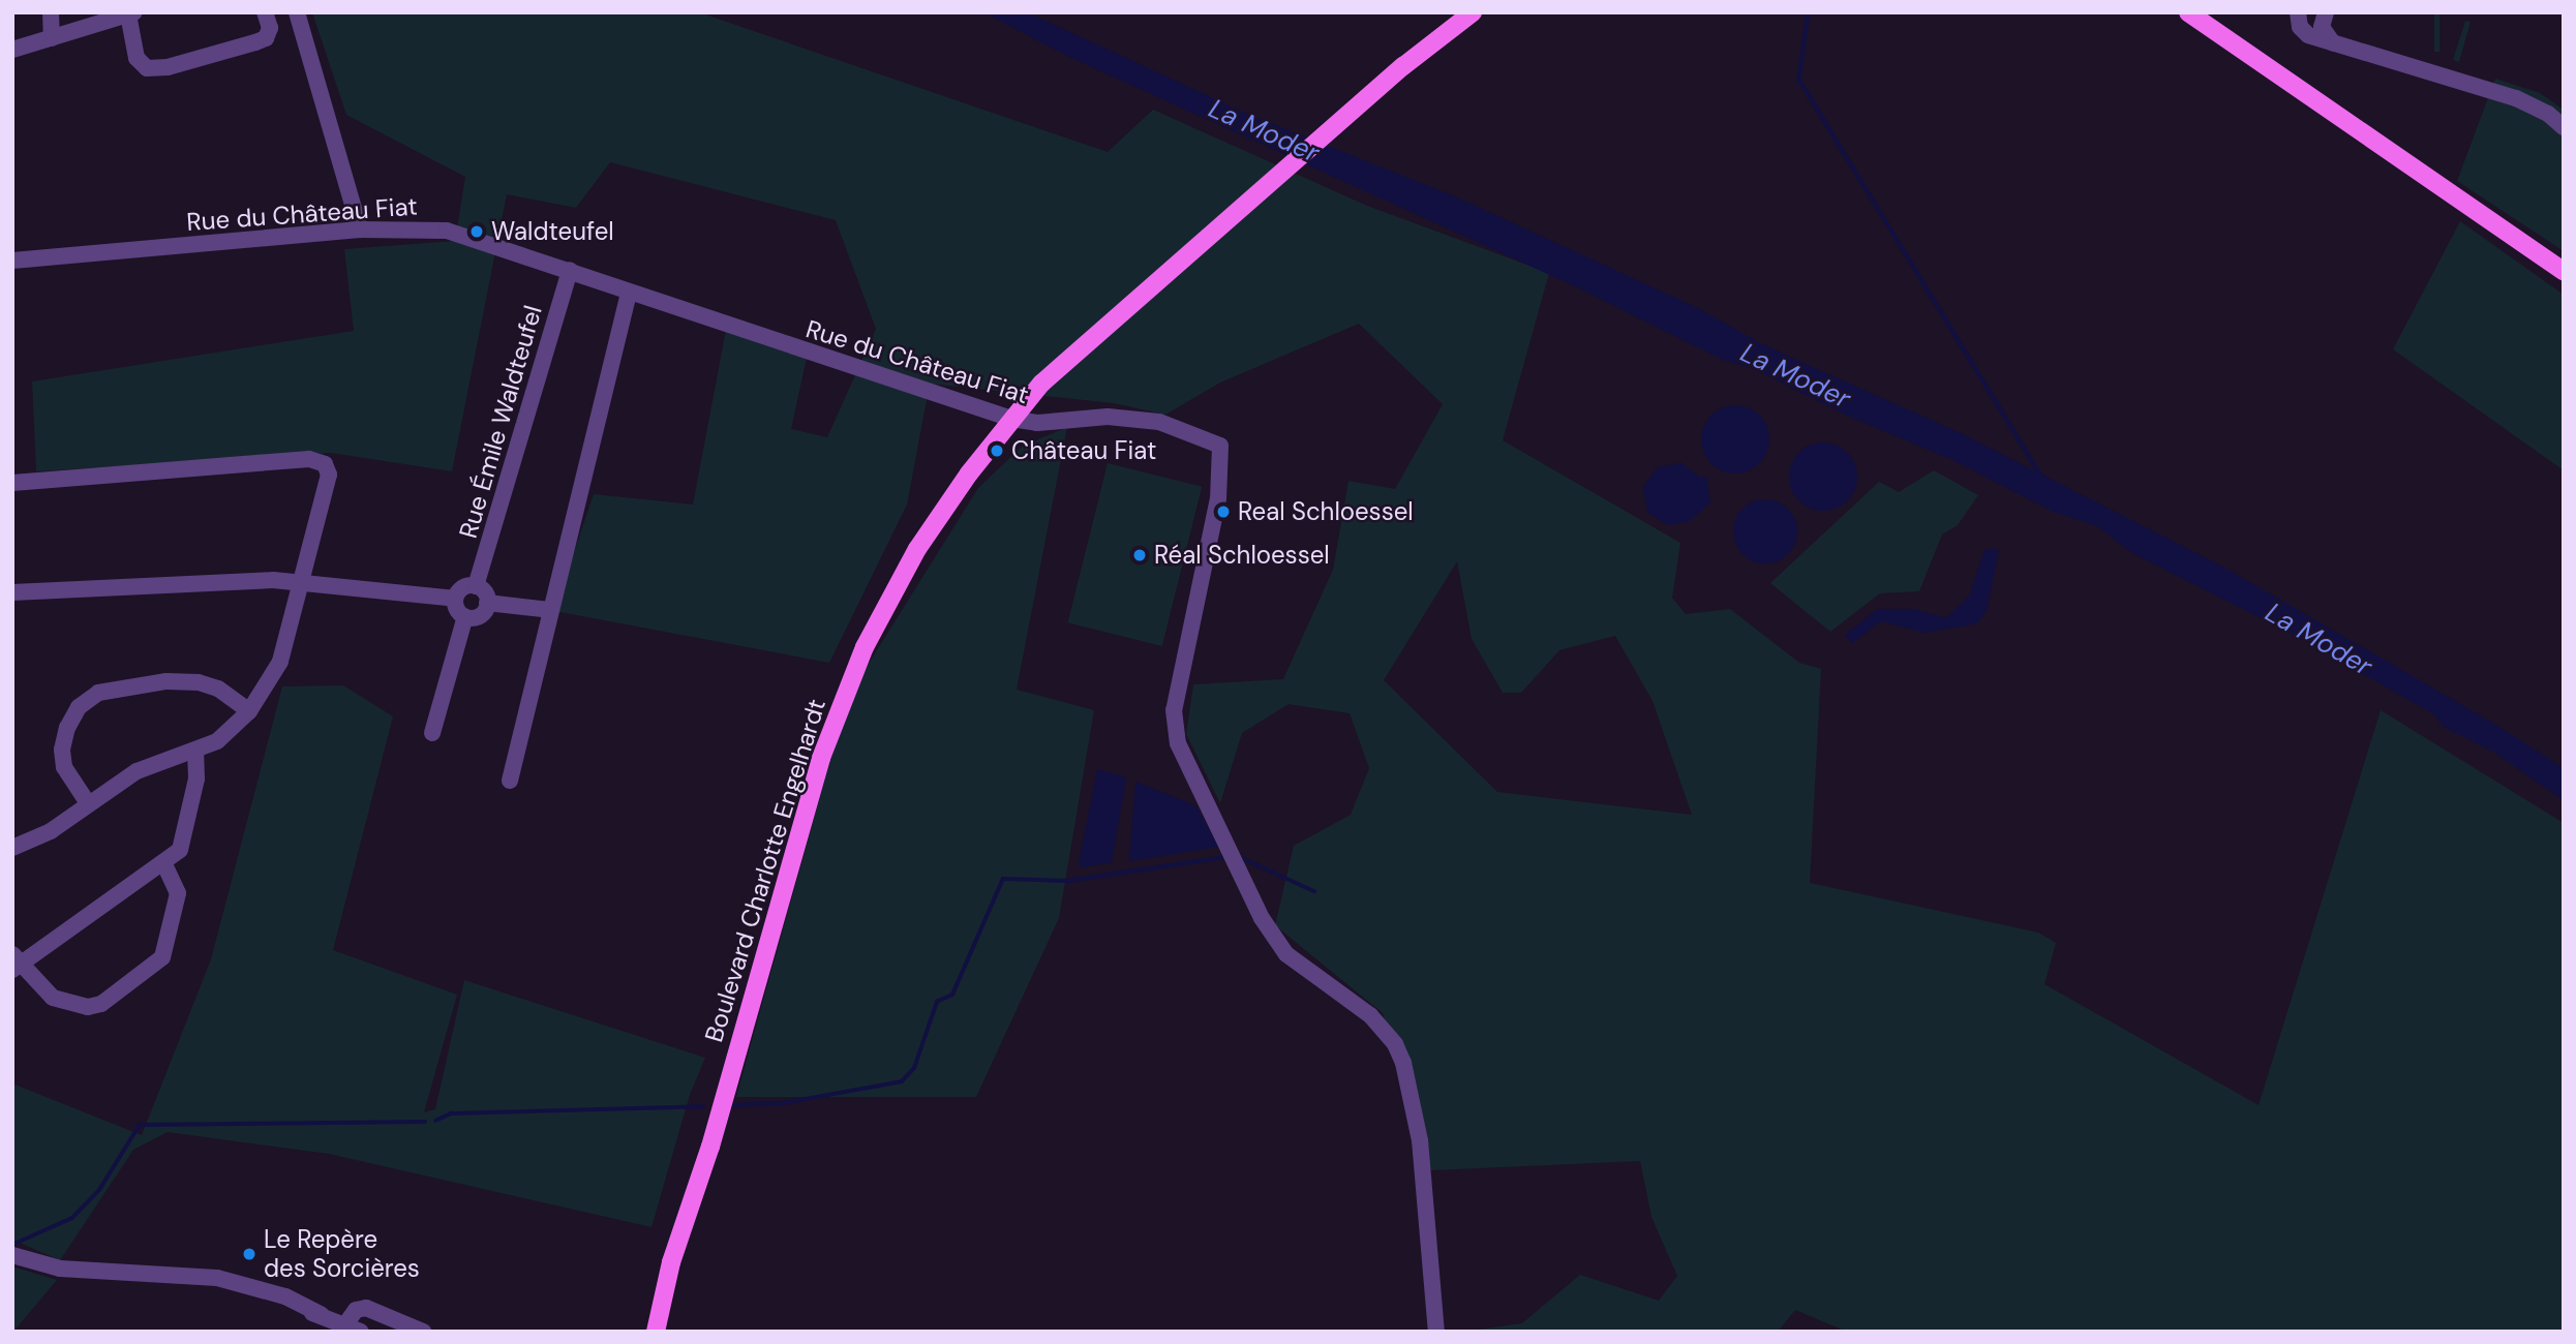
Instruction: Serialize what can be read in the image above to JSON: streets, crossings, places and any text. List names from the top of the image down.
{
  "streets": {
    "main road": ["Boulevard Charlotte Engelhardt"],
    "street": ["Rue du Château Fiat", "Rue Émile Waldteufel"]
  },
  "crossings": [
    ["Rue du Château Fiat", "Rue Émile Waldteufel"],
    ["Rue du Château Fiat", "Boulevard Charlotte Engelhardt"]
  ],
  "water": ["La Moder"],
  "places": [
    "Waldteufel",
    "Château Fiat",
    "Real Schloessel",
    "Réal Schloessel",
    "Le Repère des Sorcières"
  ]
}
